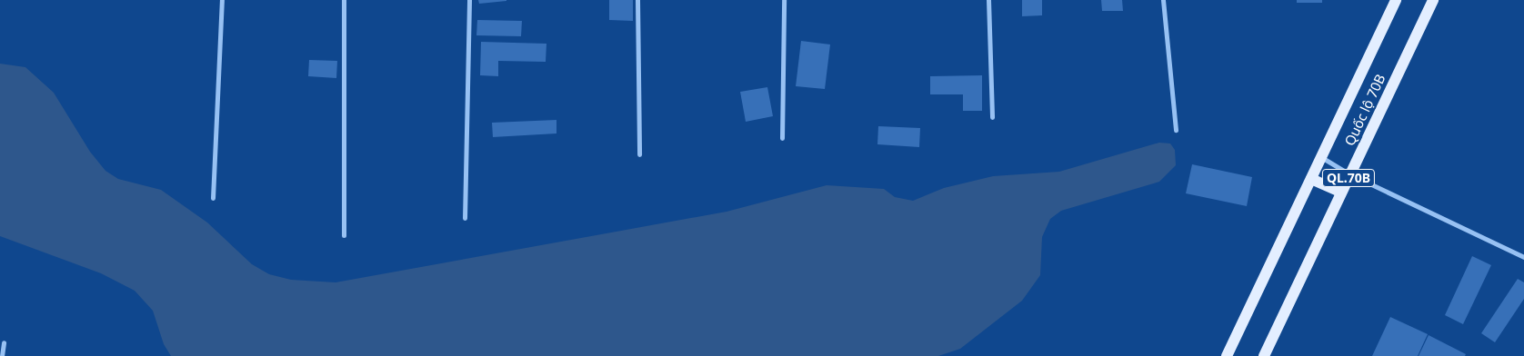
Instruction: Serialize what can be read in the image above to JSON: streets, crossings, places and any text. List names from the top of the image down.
{
  "streets": {
    "main road": ["Quốc lộ 70B", "QL.70B"]
  }
}
